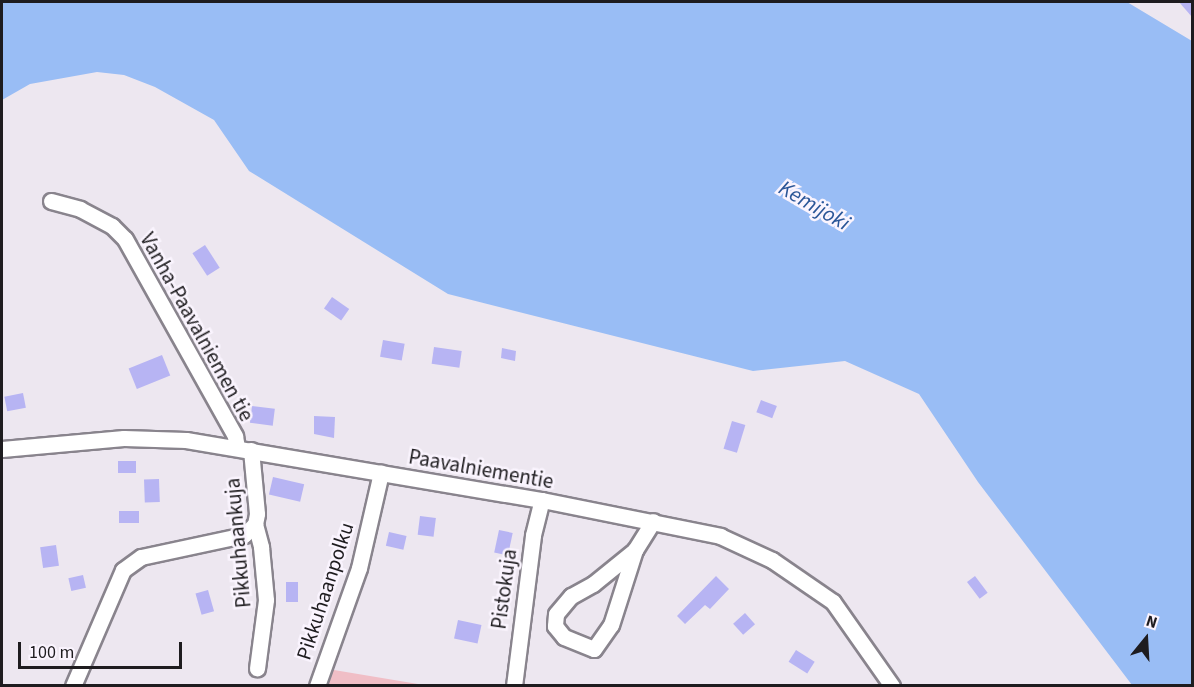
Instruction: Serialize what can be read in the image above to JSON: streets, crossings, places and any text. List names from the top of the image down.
{
  "streets": {
    "street": [
      "Vanha-Paavalniemen tie",
      "Paavalniementie",
      "Pikkuhaankuja",
      "Pistokuja",
      "Pikkuhaanpolku"
    ]
  },
  "crossings": [
    ["Vanha-Paavalniemen tie", "Paavalniementie"],
    ["Vanha-Paavalniemen tie", "Pikkuhaankuja"],
    ["Paavalniementie", "Pikkuhaankuja"],
    ["Paavalniementie", "Pistokuja"],
    ["Paavalniementie", "Pikkuhaanpolku"]
  ],
  "water": ["Kemijoki"],
  "scale_bar": "100 m",
  "north": "top"
}
